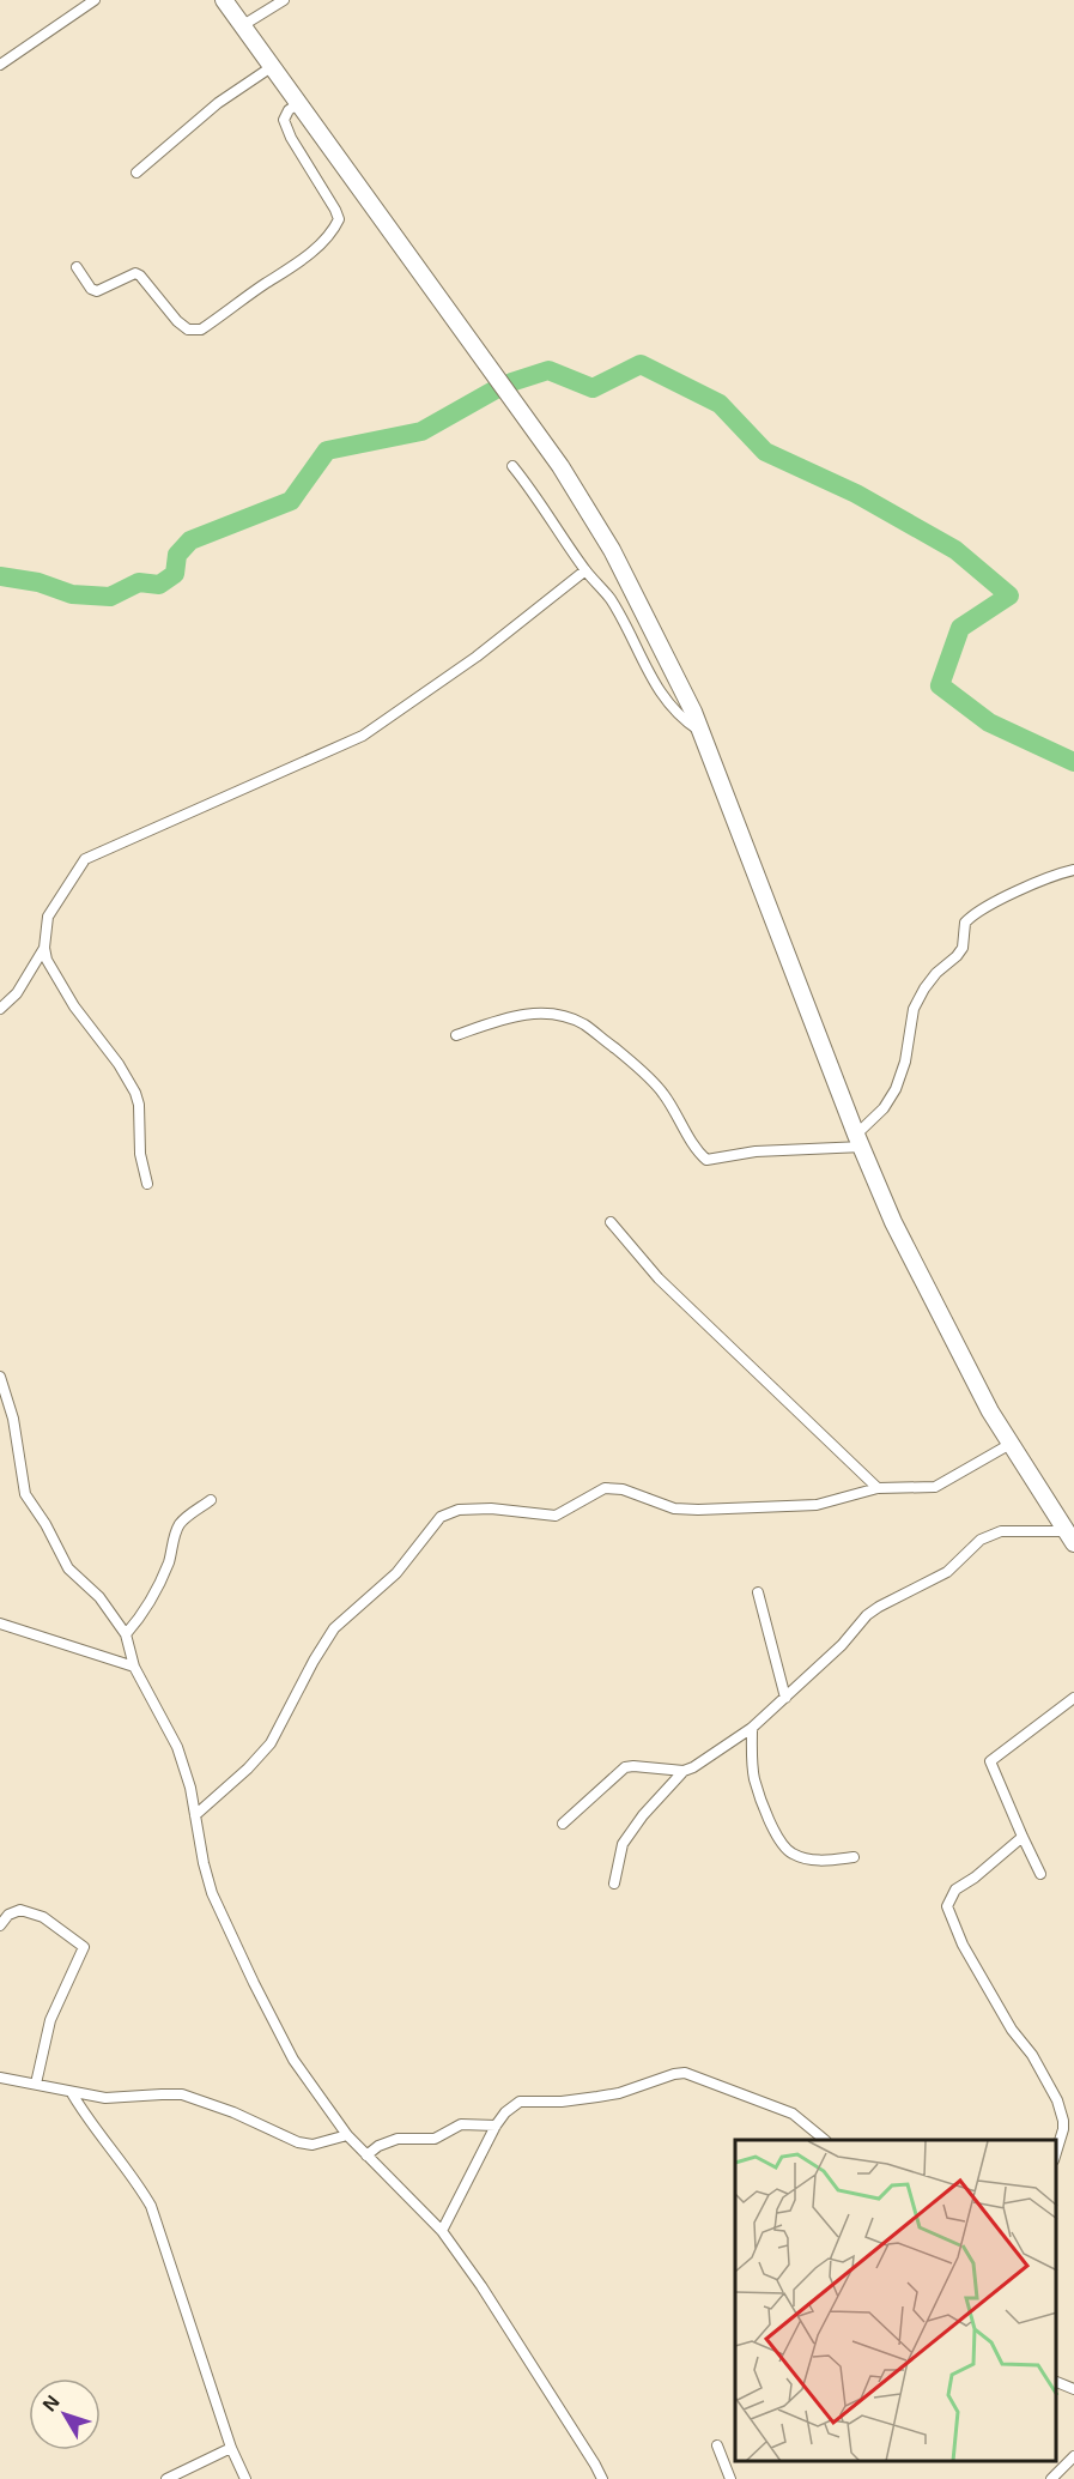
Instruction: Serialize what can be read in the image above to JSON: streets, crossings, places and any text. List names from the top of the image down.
{
  "north": "top left"
}
